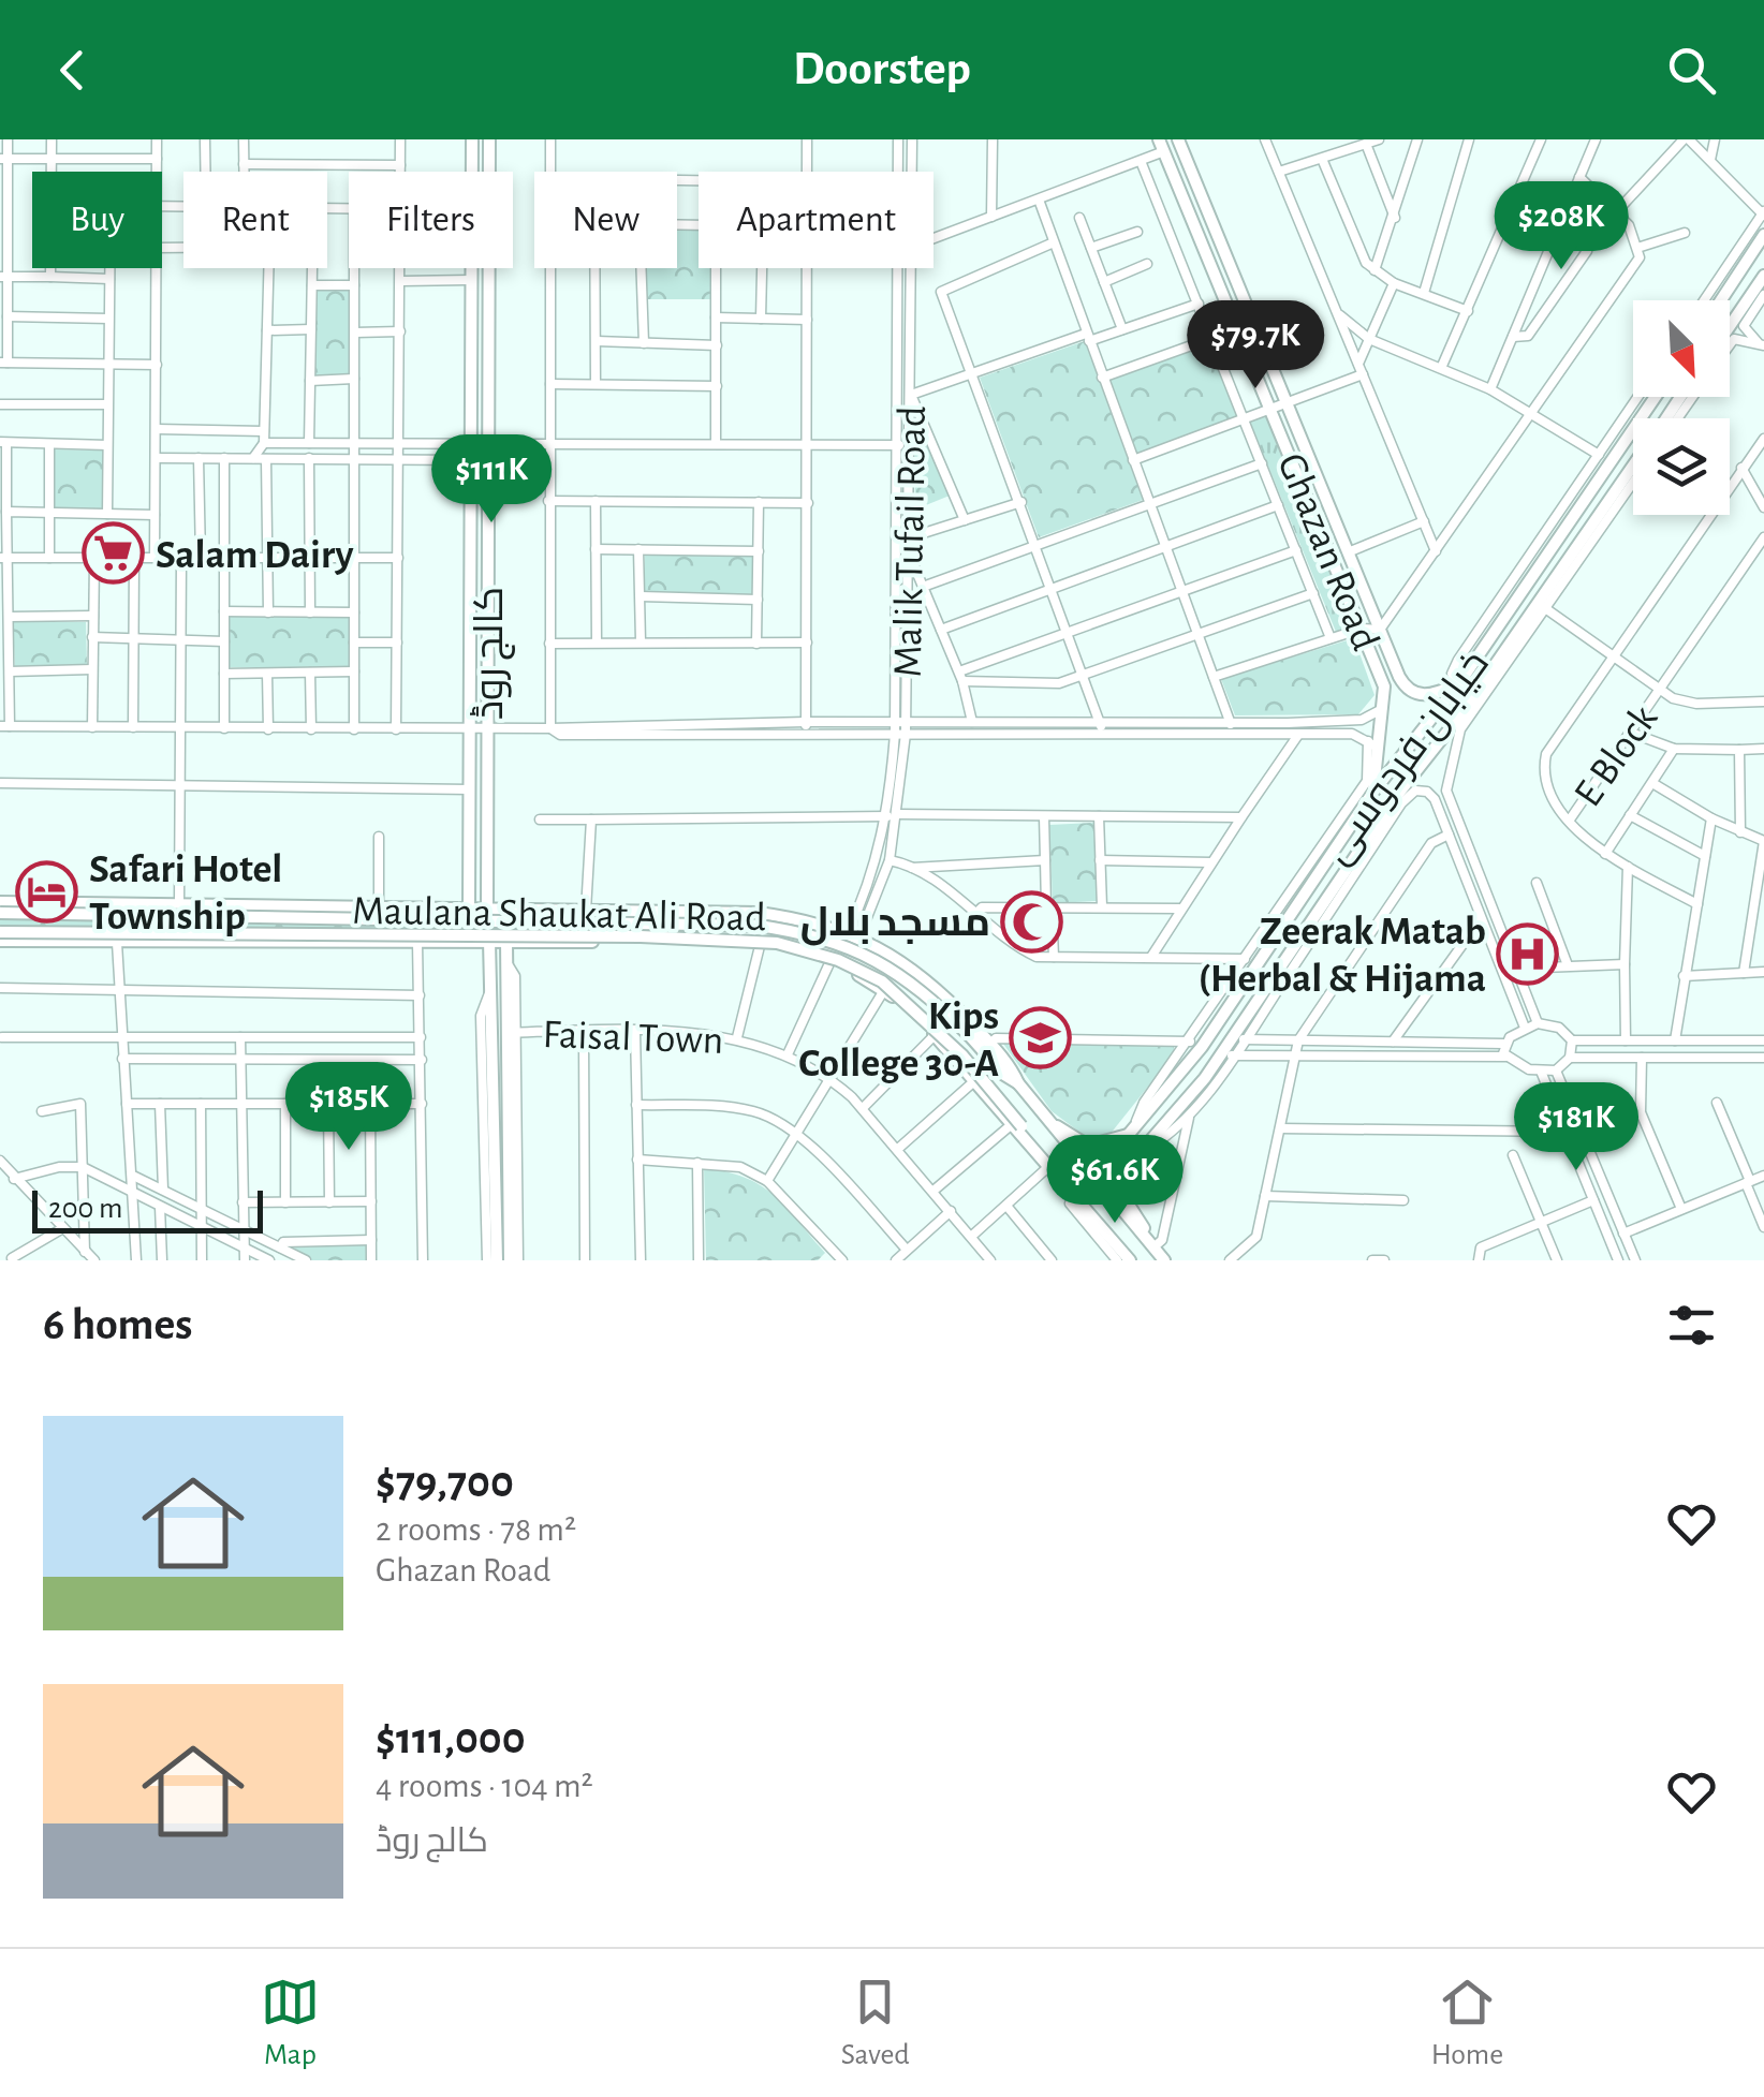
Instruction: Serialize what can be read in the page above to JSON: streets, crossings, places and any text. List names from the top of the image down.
{
  "streets": {
    "main road": [
      "Ghazan Road",
      "کالج روڈ",
      "خیابان فردوسی",
      "Maulana Shaukat Ali Road"
    ],
    "street": ["Malik Tufail Road", "E Block", "Faisal Town"]
  },
  "crossings": [
    ["Malik Tufail Road", "Maulana Shaukat Ali Road"],
    ["Ghazan Road", "خیابان فردوسی"],
    ["کالج روڈ", "Maulana Shaukat Ali Road"],
    ["خیابان فردوسی", "Maulana Shaukat Ali Road"]
  ],
  "places": {
    "supermarket": ["Salam Dairy"],
    "hotel": ["Safari Hotel Township"],
    "mosque": ["مسجد بلال"],
    "hospital": ["Zeerak Matab (Herbal & Hijama"],
    "school or university": ["Kips College 30-A"]
  },
  "scale_bar": "200 m",
  "north": "bottom right",
  "page": {
    "header": "Doorstep",
    "chip": [
      "Buy",
      "Rent",
      "Filters",
      "New",
      "Apartment"
    ],
    "price": [
      "$208K",
      "$79.7K",
      "$111K",
      "$185K",
      "$181K",
      "$61.6K"
    ],
    "scale": "200 m",
    "heading": "6 homes",
    "list": [
      {
        "name": "$79,700",
        "note": "2 rooms · 78 m² · Ghazan Road"
      },
      {
        "name": "$111,000",
        "note": "4 rooms · 104 m² · کالج روڈ"
      }
    ],
    "tabs": ["Map", "Saved", "Home"]
  }
}
